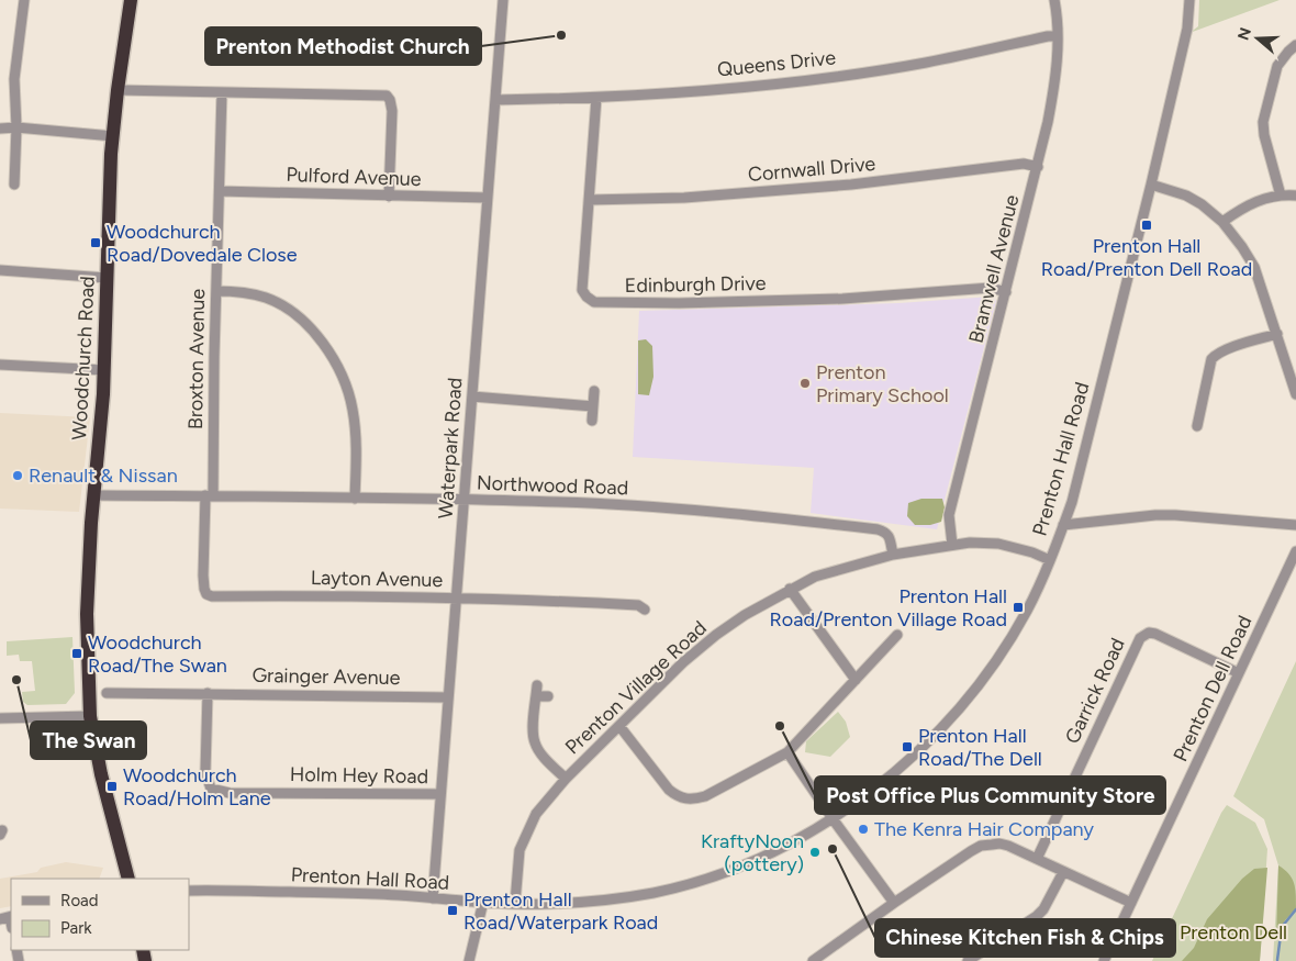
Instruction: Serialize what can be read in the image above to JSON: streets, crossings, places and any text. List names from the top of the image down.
{
  "streets": {
    "highway": ["Woodchurch Road"],
    "street": [
      "Queens Drive",
      "Cornwall Drive",
      "Pulford Avenue",
      "Bramwell Avenue",
      "Edinburgh Drive",
      "Broxton Avenue",
      "Waterpark Road",
      "Prenton Hall Road",
      "Northwood Road",
      "Layton Avenue",
      "Grainger Avenue",
      "Prenton Village Road",
      "Prenton Dell Road",
      "Garrick Road",
      "Holm Hey Road"
    ]
  },
  "crossings": [
    ["Queens Drive", "Bramwell Avenue"],
    ["Queens Drive", "Edinburgh Drive"],
    ["Queens Drive", "Waterpark Road"],
    ["Cornwall Drive", "Bramwell Avenue"],
    ["Cornwall Drive", "Edinburgh Drive"],
    ["Pulford Avenue", "Broxton Avenue"],
    ["Pulford Avenue", "Waterpark Road"],
    ["Bramwell Avenue", "Edinburgh Drive"],
    ["Bramwell Avenue", "Prenton Village Road"],
    ["Woodchurch Road", "Northwood Road"],
    ["Broxton Avenue", "Northwood Road"],
    ["Broxton Avenue", "Layton Avenue"],
    ["Waterpark Road", "Prenton Hall Road"],
    ["Waterpark Road", "Northwood Road"],
    ["Waterpark Road", "Layton Avenue"],
    ["Waterpark Road", "Grainger Avenue"],
    ["Waterpark Road", "Holm Hey Road"],
    ["Prenton Hall Road", "Prenton Village Road"],
    ["Northwood Road", "Layton Avenue"],
    ["Northwood Road", "Prenton Village Road"],
    ["Grainger Avenue", "Holm Hey Road"],
    ["Prenton Dell Road", "Garrick Road"]
  ],
  "parks": ["Prenton Dell"],
  "places": {
    "other": [
      "Prenton Methodist Church",
      "Prenton Primary School",
      "Renault & Nissan",
      "The Swan",
      "Post Office Plus Community Store",
      "The Kenra Hair Company",
      "Chinese Kitchen Fish & Chips",
      "KraftyNoon (pottery)"
    ],
    "transit": [
      "Prenton Hall Road/Prenton Dell Road",
      "Woodchurch Road/Dovedale Close",
      "Prenton Hall Road/Prenton Village Road",
      "Woodchurch Road/The Swan",
      "Prenton Hall Road/The Dell",
      "Woodchurch Road/Holm Lane",
      "Prenton Hall Road/Waterpark Road"
    ]
  },
  "legend": ["Road", "Park"],
  "north": "left"
}
